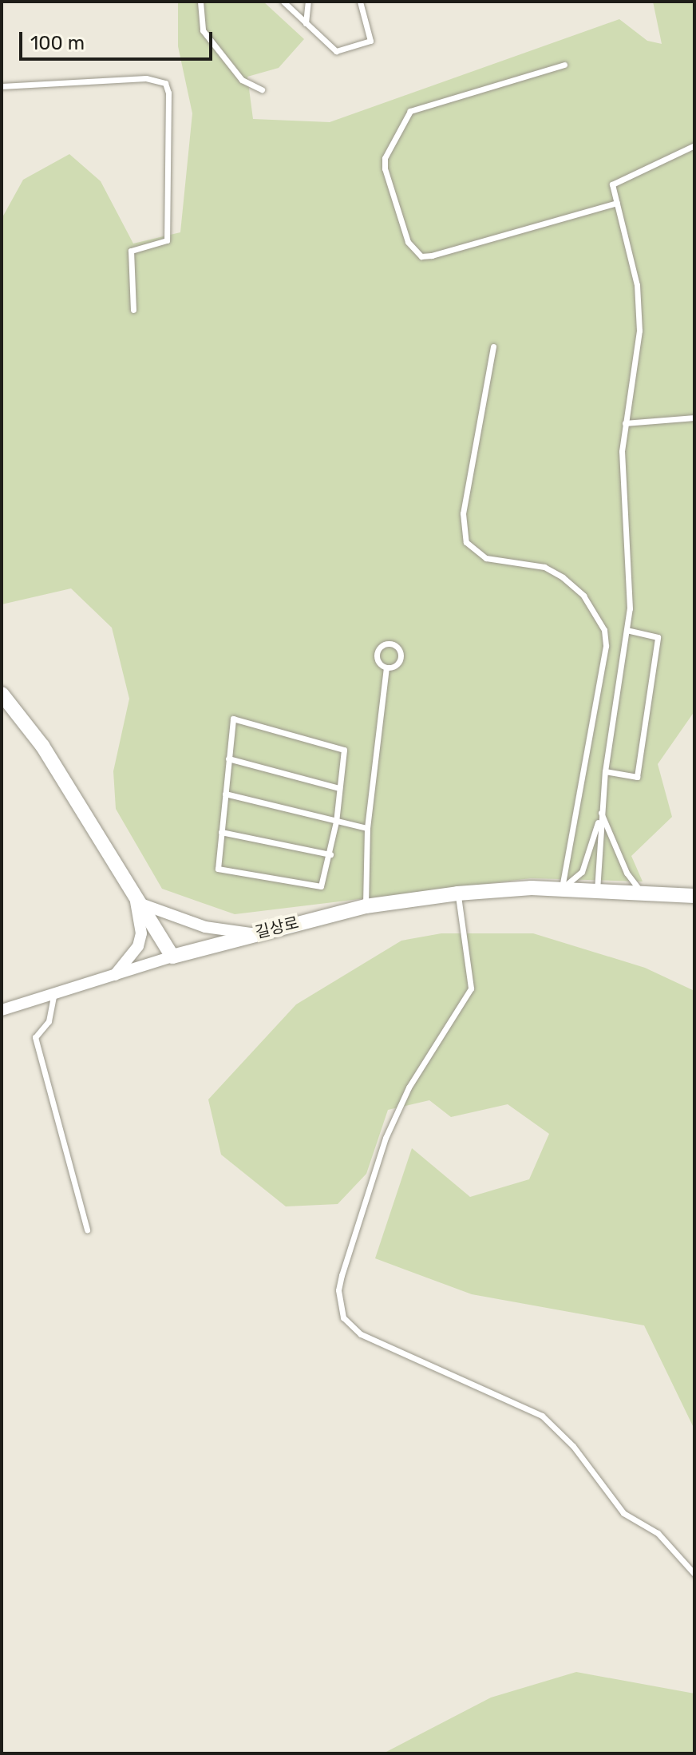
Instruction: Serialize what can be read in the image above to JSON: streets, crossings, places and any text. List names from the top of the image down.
{
  "streets": {
    "street": ["길상로"]
  },
  "scale_bar": "100 m"
}
